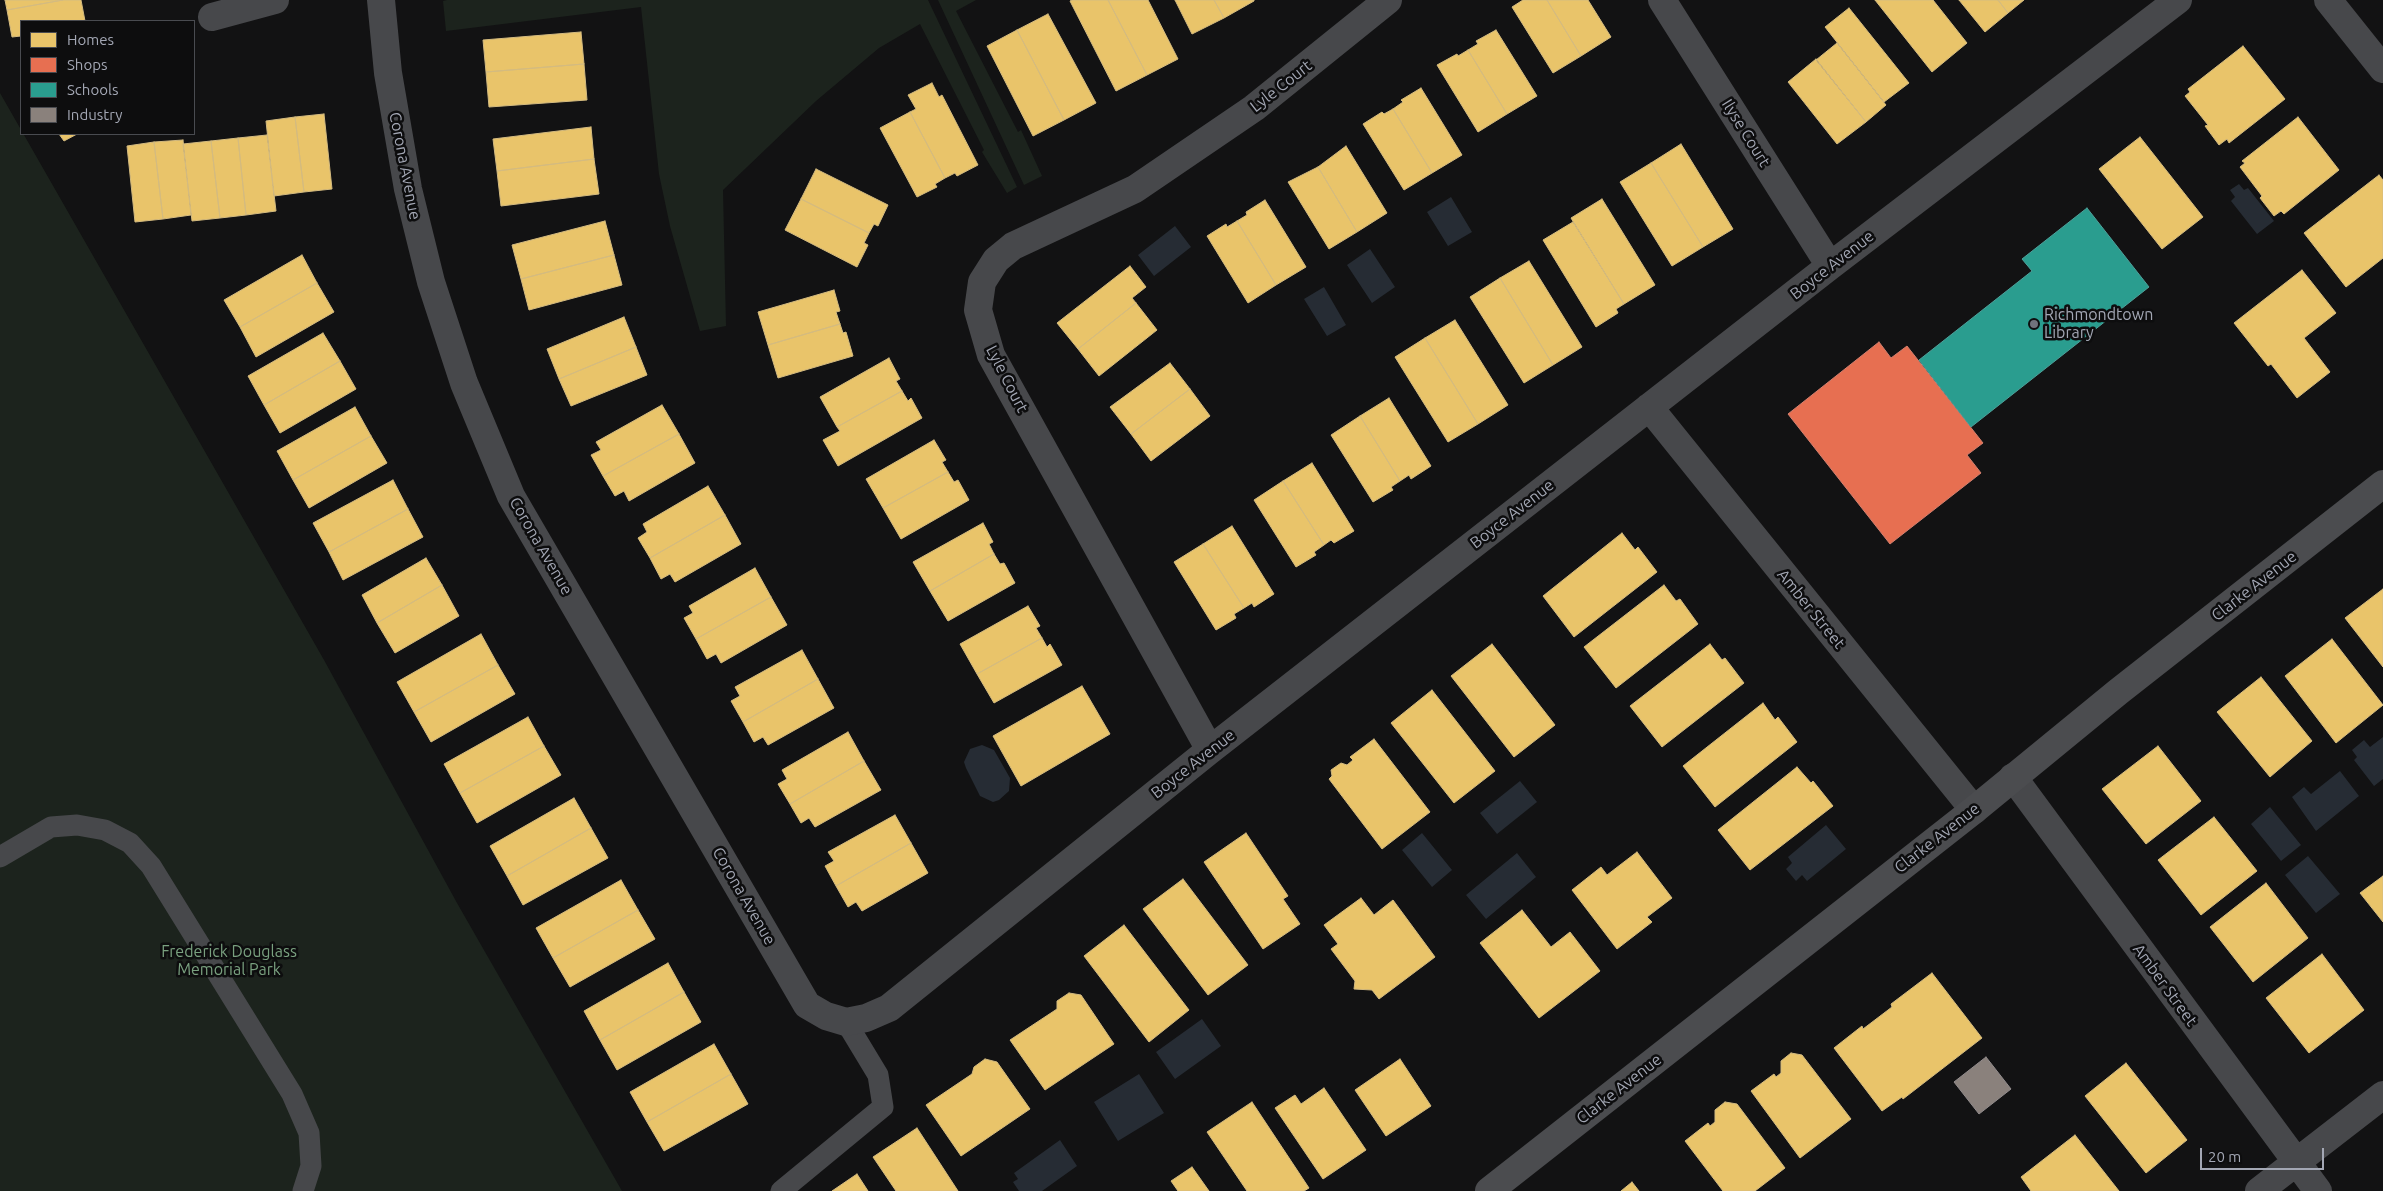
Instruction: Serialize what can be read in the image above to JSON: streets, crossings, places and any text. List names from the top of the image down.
{
  "streets": {
    "street": [
      "Lyle Court",
      "Ilyse Court",
      "Corona Avenue",
      "Boyce Avenue",
      "Clarke Avenue",
      "Amber Street"
    ]
  },
  "crossings": [
    ["Lyle Court", "Boyce Avenue"],
    ["Ilyse Court", "Boyce Avenue"],
    ["Corona Avenue", "Boyce Avenue"],
    ["Boyce Avenue", "Amber Street"],
    ["Clarke Avenue", "Amber Street"]
  ],
  "parks": ["Frederick Douglass Memorial Park"],
  "places": ["Richmondtown Library"],
  "legend": [
    "Homes",
    "Shops",
    "Schools",
    "Industry"
  ],
  "scale_bar": "20 m"
}
